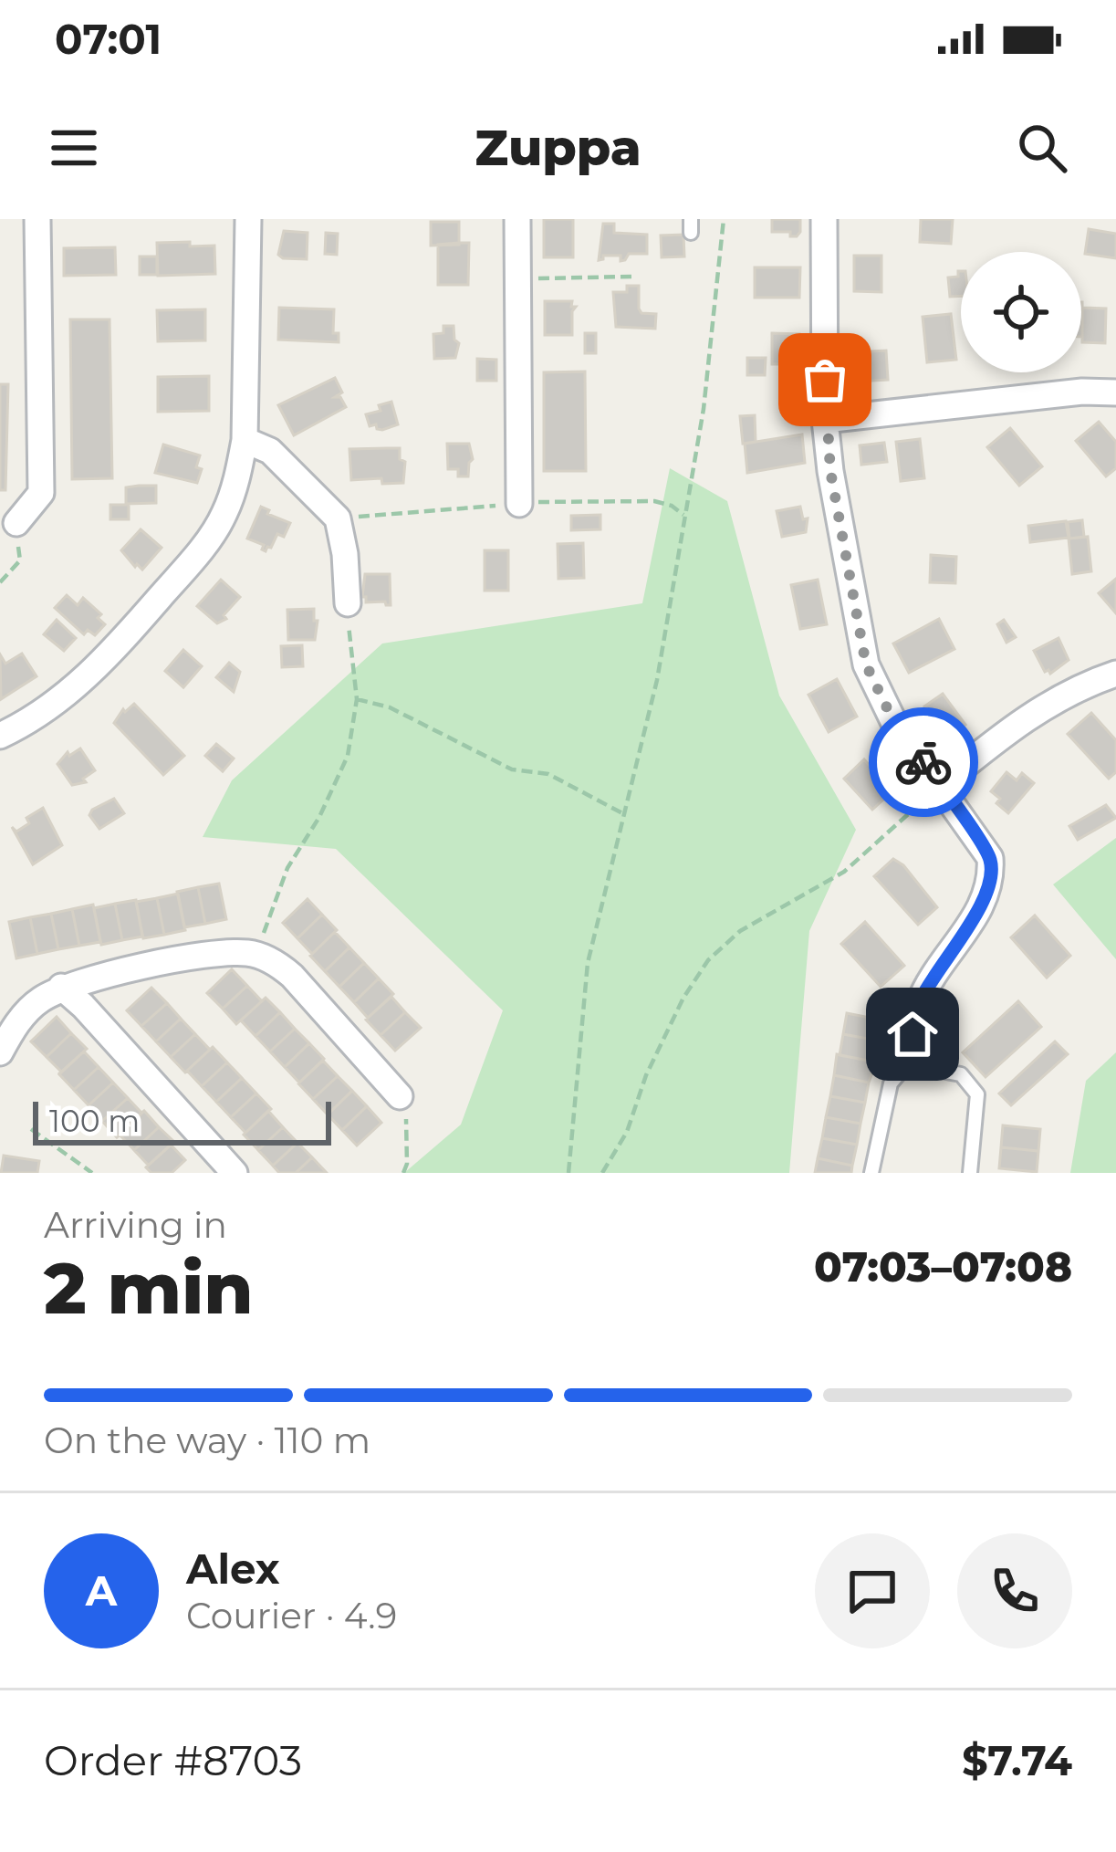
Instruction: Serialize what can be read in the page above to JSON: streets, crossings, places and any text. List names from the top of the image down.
{
  "scale_bar": "100 m",
  "page": {
    "status": "07:01",
    "header": "Zuppa",
    "scale": "100 m",
    "heading": ["2 min", "Arriving in", "07:03–07:08"],
    "panel": [
      "Alex",
      "Courier · 4.9",
      "Order #8703",
      "$7.74"
    ],
    "bar": "On the way · 110 m",
    "round": "A"
  }
}
